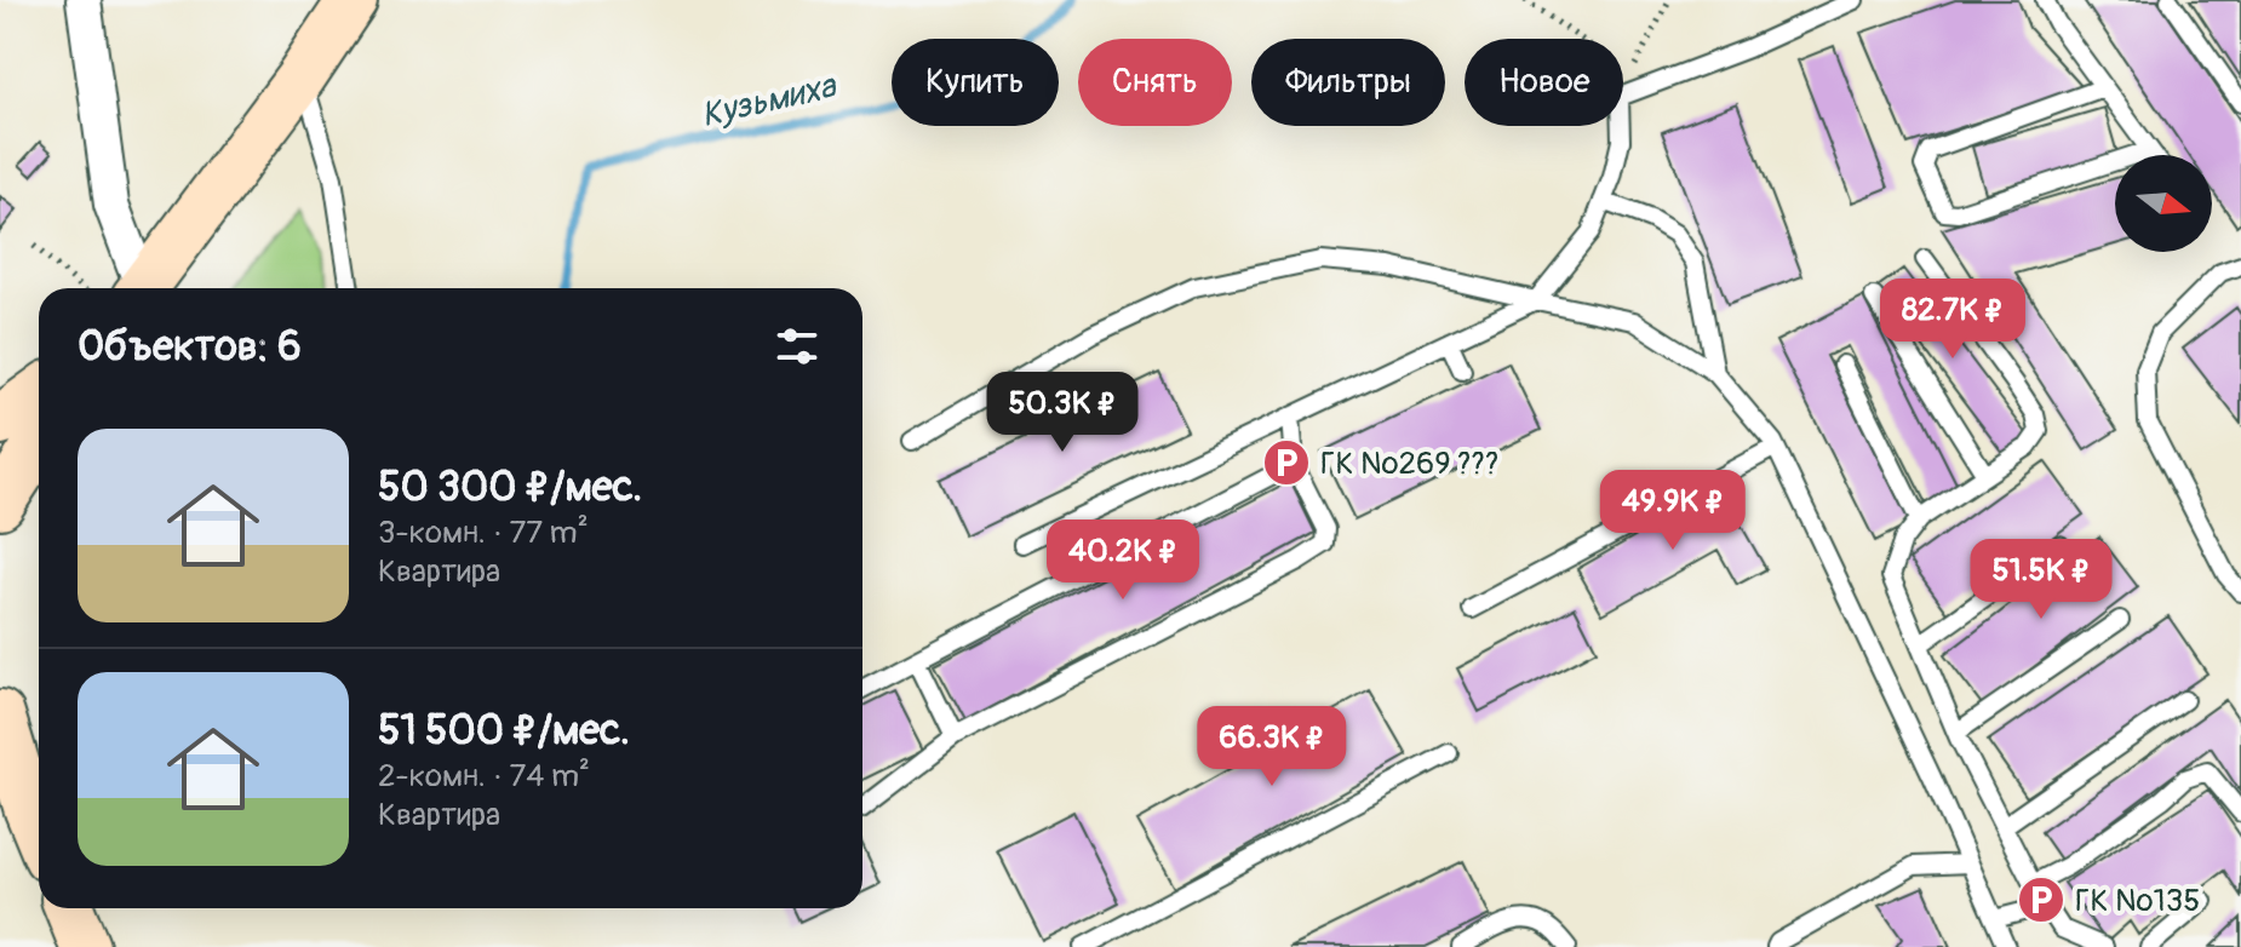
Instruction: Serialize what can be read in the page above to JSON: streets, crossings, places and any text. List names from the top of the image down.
{
  "water": ["Кузьмиха"],
  "places": {
    "parking": ["ГК №269 ???", "ГК №135"]
  },
  "north": "right",
  "page": {
    "chip": [
      "Купить",
      "Снять",
      "Фильтры",
      "Новое"
    ],
    "price": [
      "82.7K ₽",
      "50.3K ₽",
      "49.9K ₽",
      "40.2K ₽",
      "51.5K ₽",
      "66.3K ₽"
    ],
    "heading": "Объектов: 6",
    "list": [
      {
        "name": "50 300 ₽/мес.",
        "note": "3-комн. · 77 m² · Квартира"
      },
      {
        "name": "51 500 ₽/мес.",
        "note": "2-комн. · 74 m² · Квартира"
      }
    ]
  }
}
